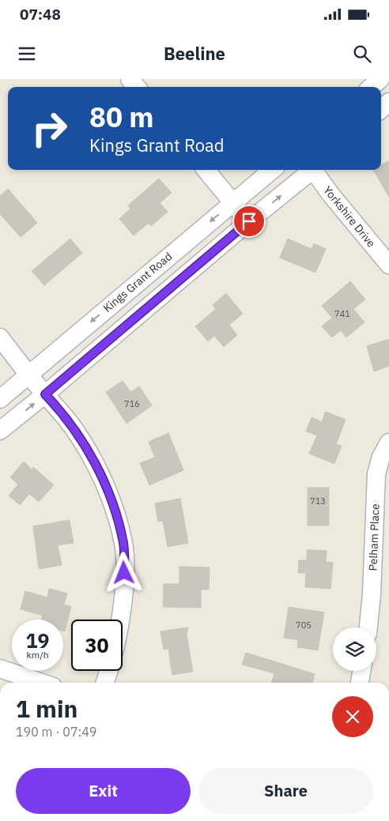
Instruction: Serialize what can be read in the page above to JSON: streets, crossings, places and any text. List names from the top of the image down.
{
  "streets": {
    "street": ["Yorkshire Drive", "Kings Grant Road", "Pelham Place"]
  },
  "house_numbers": [
    "741",
    "716",
    "713",
    "705"
  ],
  "page": {
    "status": "07:48",
    "header": "Beeline",
    "turn": ["80 m", "Kings Grant Road"],
    "speed": "19 km/h",
    "limit": "30",
    "heading": ["1 min", "190 m · 07:49"],
    "buttons": ["Exit", "Share"]
  }
}
